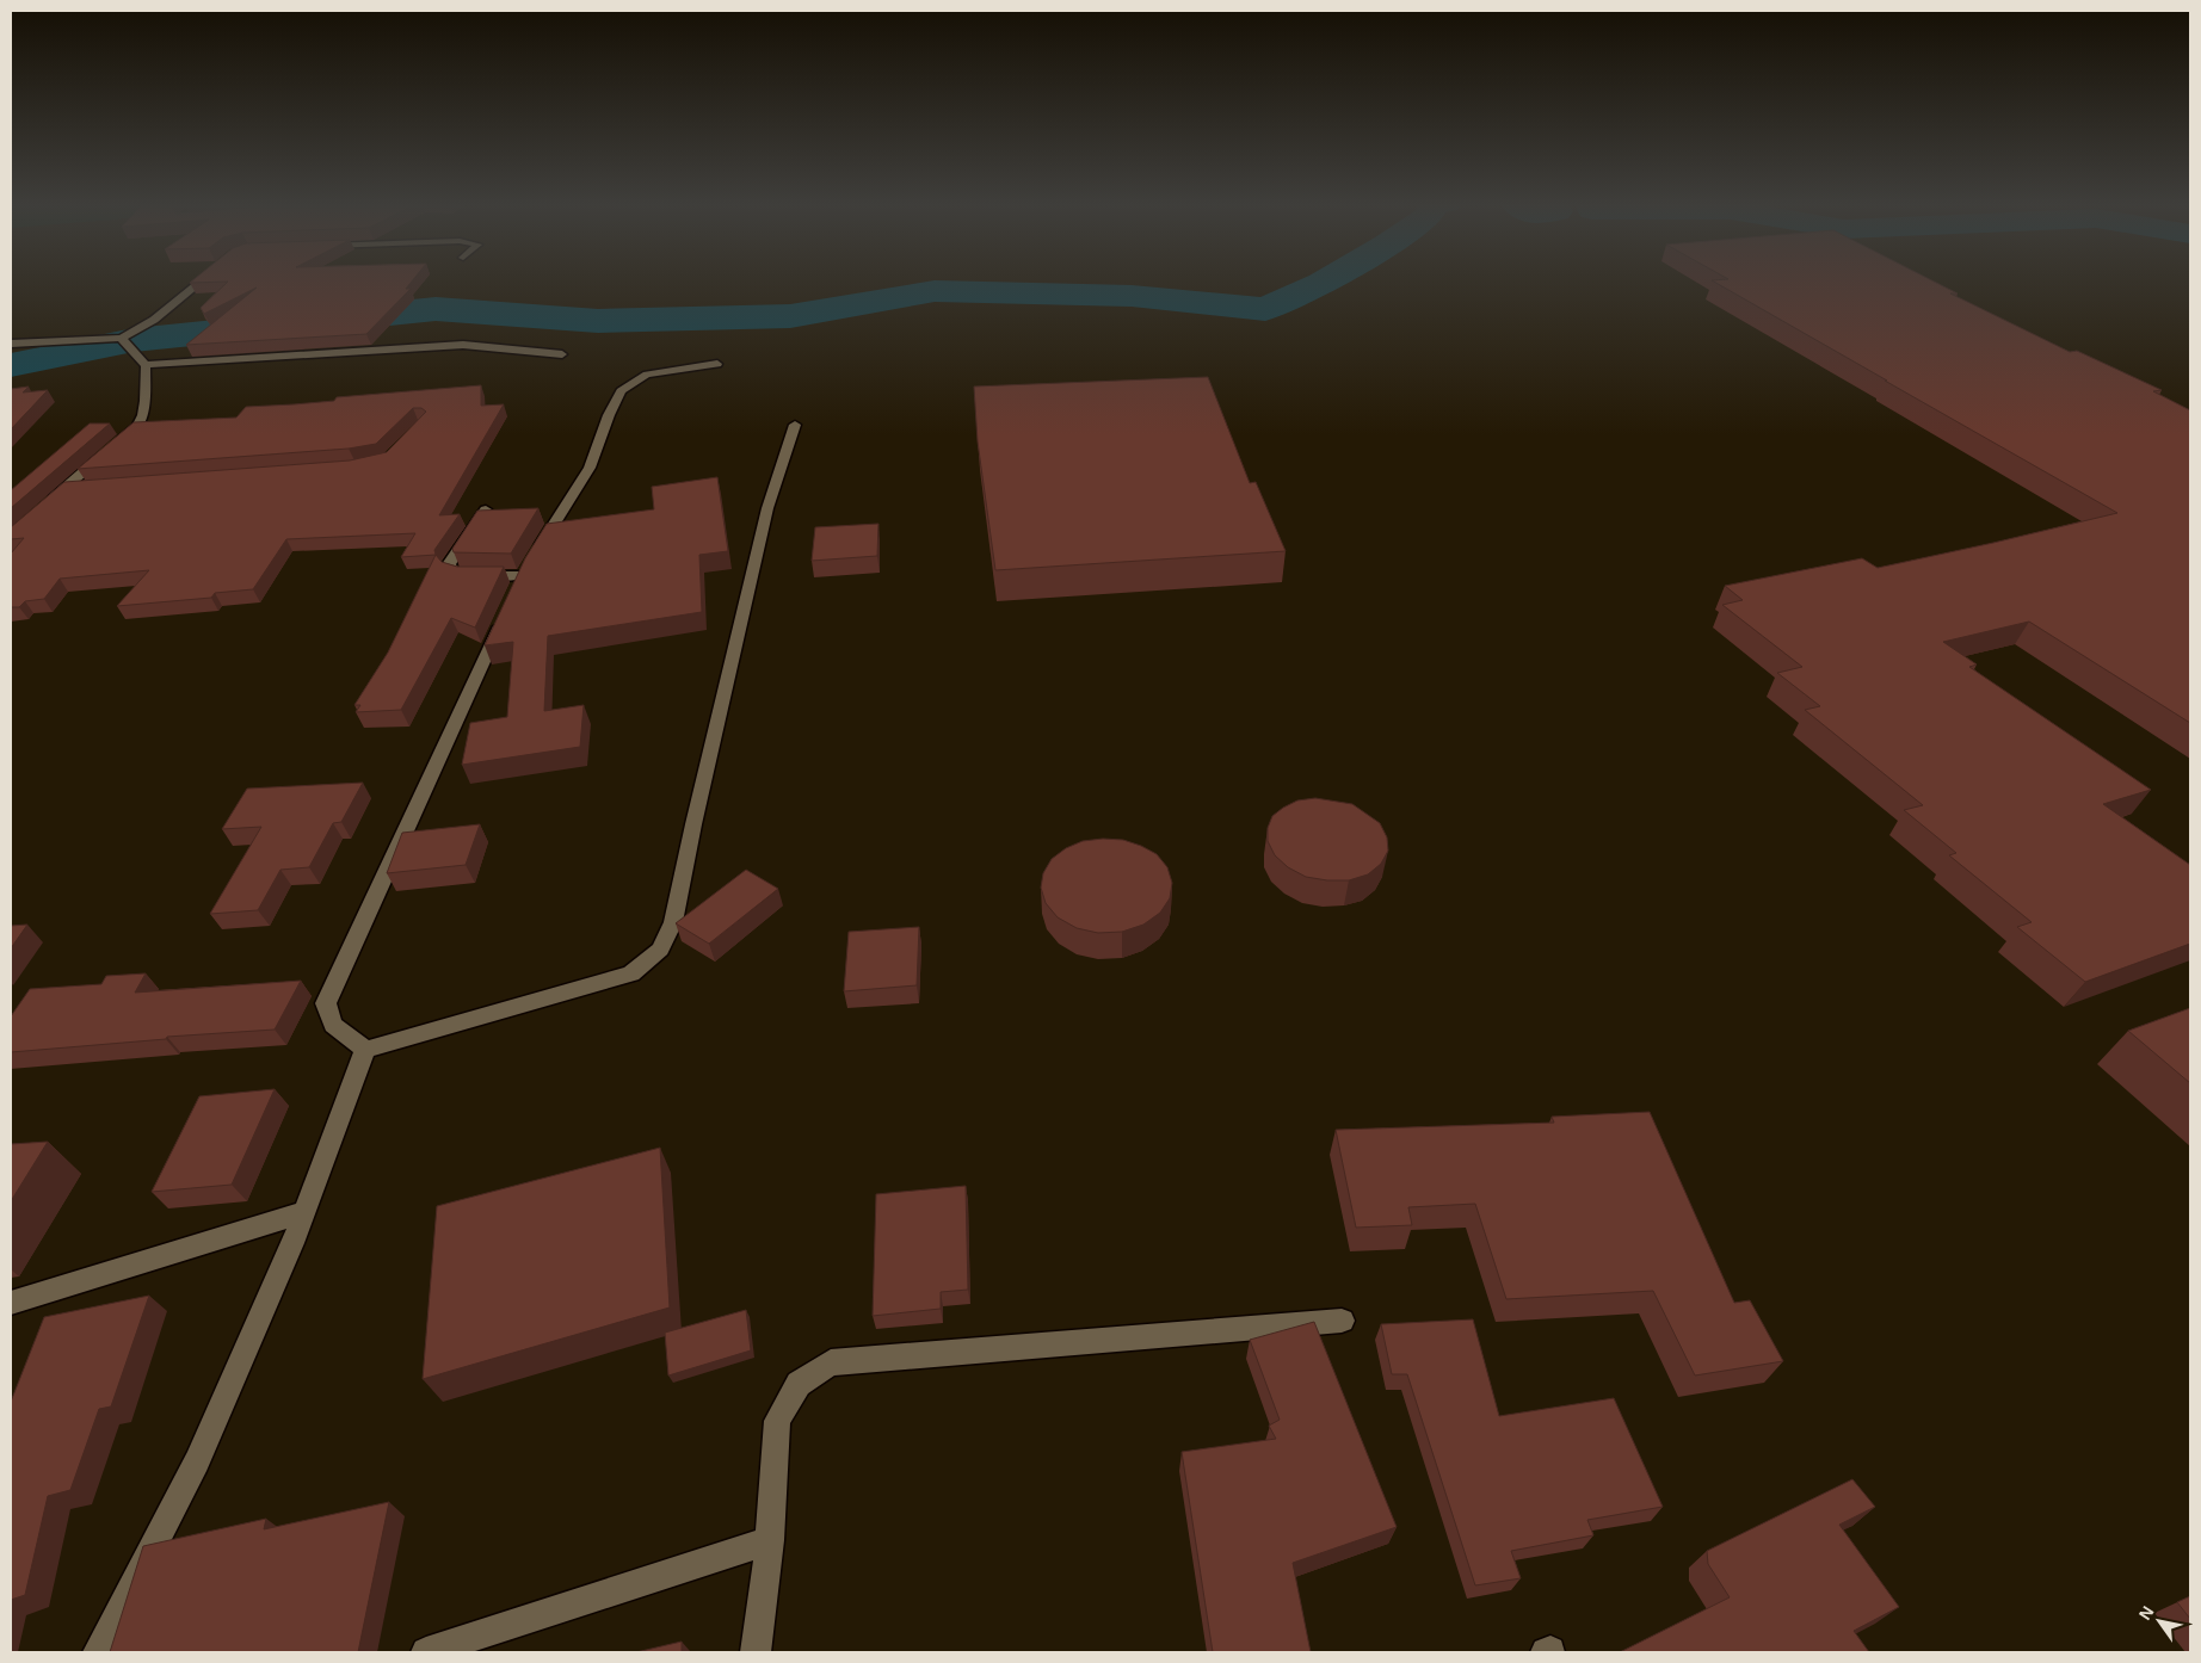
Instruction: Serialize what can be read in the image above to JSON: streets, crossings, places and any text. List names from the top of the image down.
{
  "north": "top left"
}
